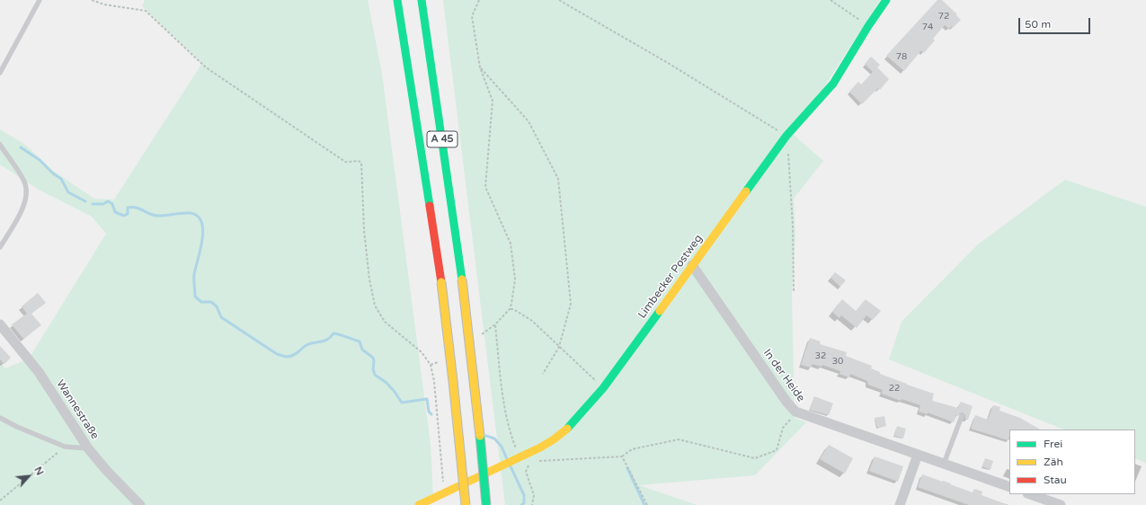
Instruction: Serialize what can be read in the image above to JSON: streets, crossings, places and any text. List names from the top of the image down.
{
  "streets": {
    "main road": ["A 45", "Limbecker Postweg"],
    "street": ["In der Heide", "Wannestraße"]
  },
  "crossings": [
    ["Limbecker Postweg", "In der Heide"]
  ],
  "house_numbers": [
    "72",
    "74",
    "78",
    "32",
    "30",
    "22"
  ],
  "legend": ["Frei", "Zäh", "Stau"],
  "scale_bar": "50 m",
  "north": "top right"
}
